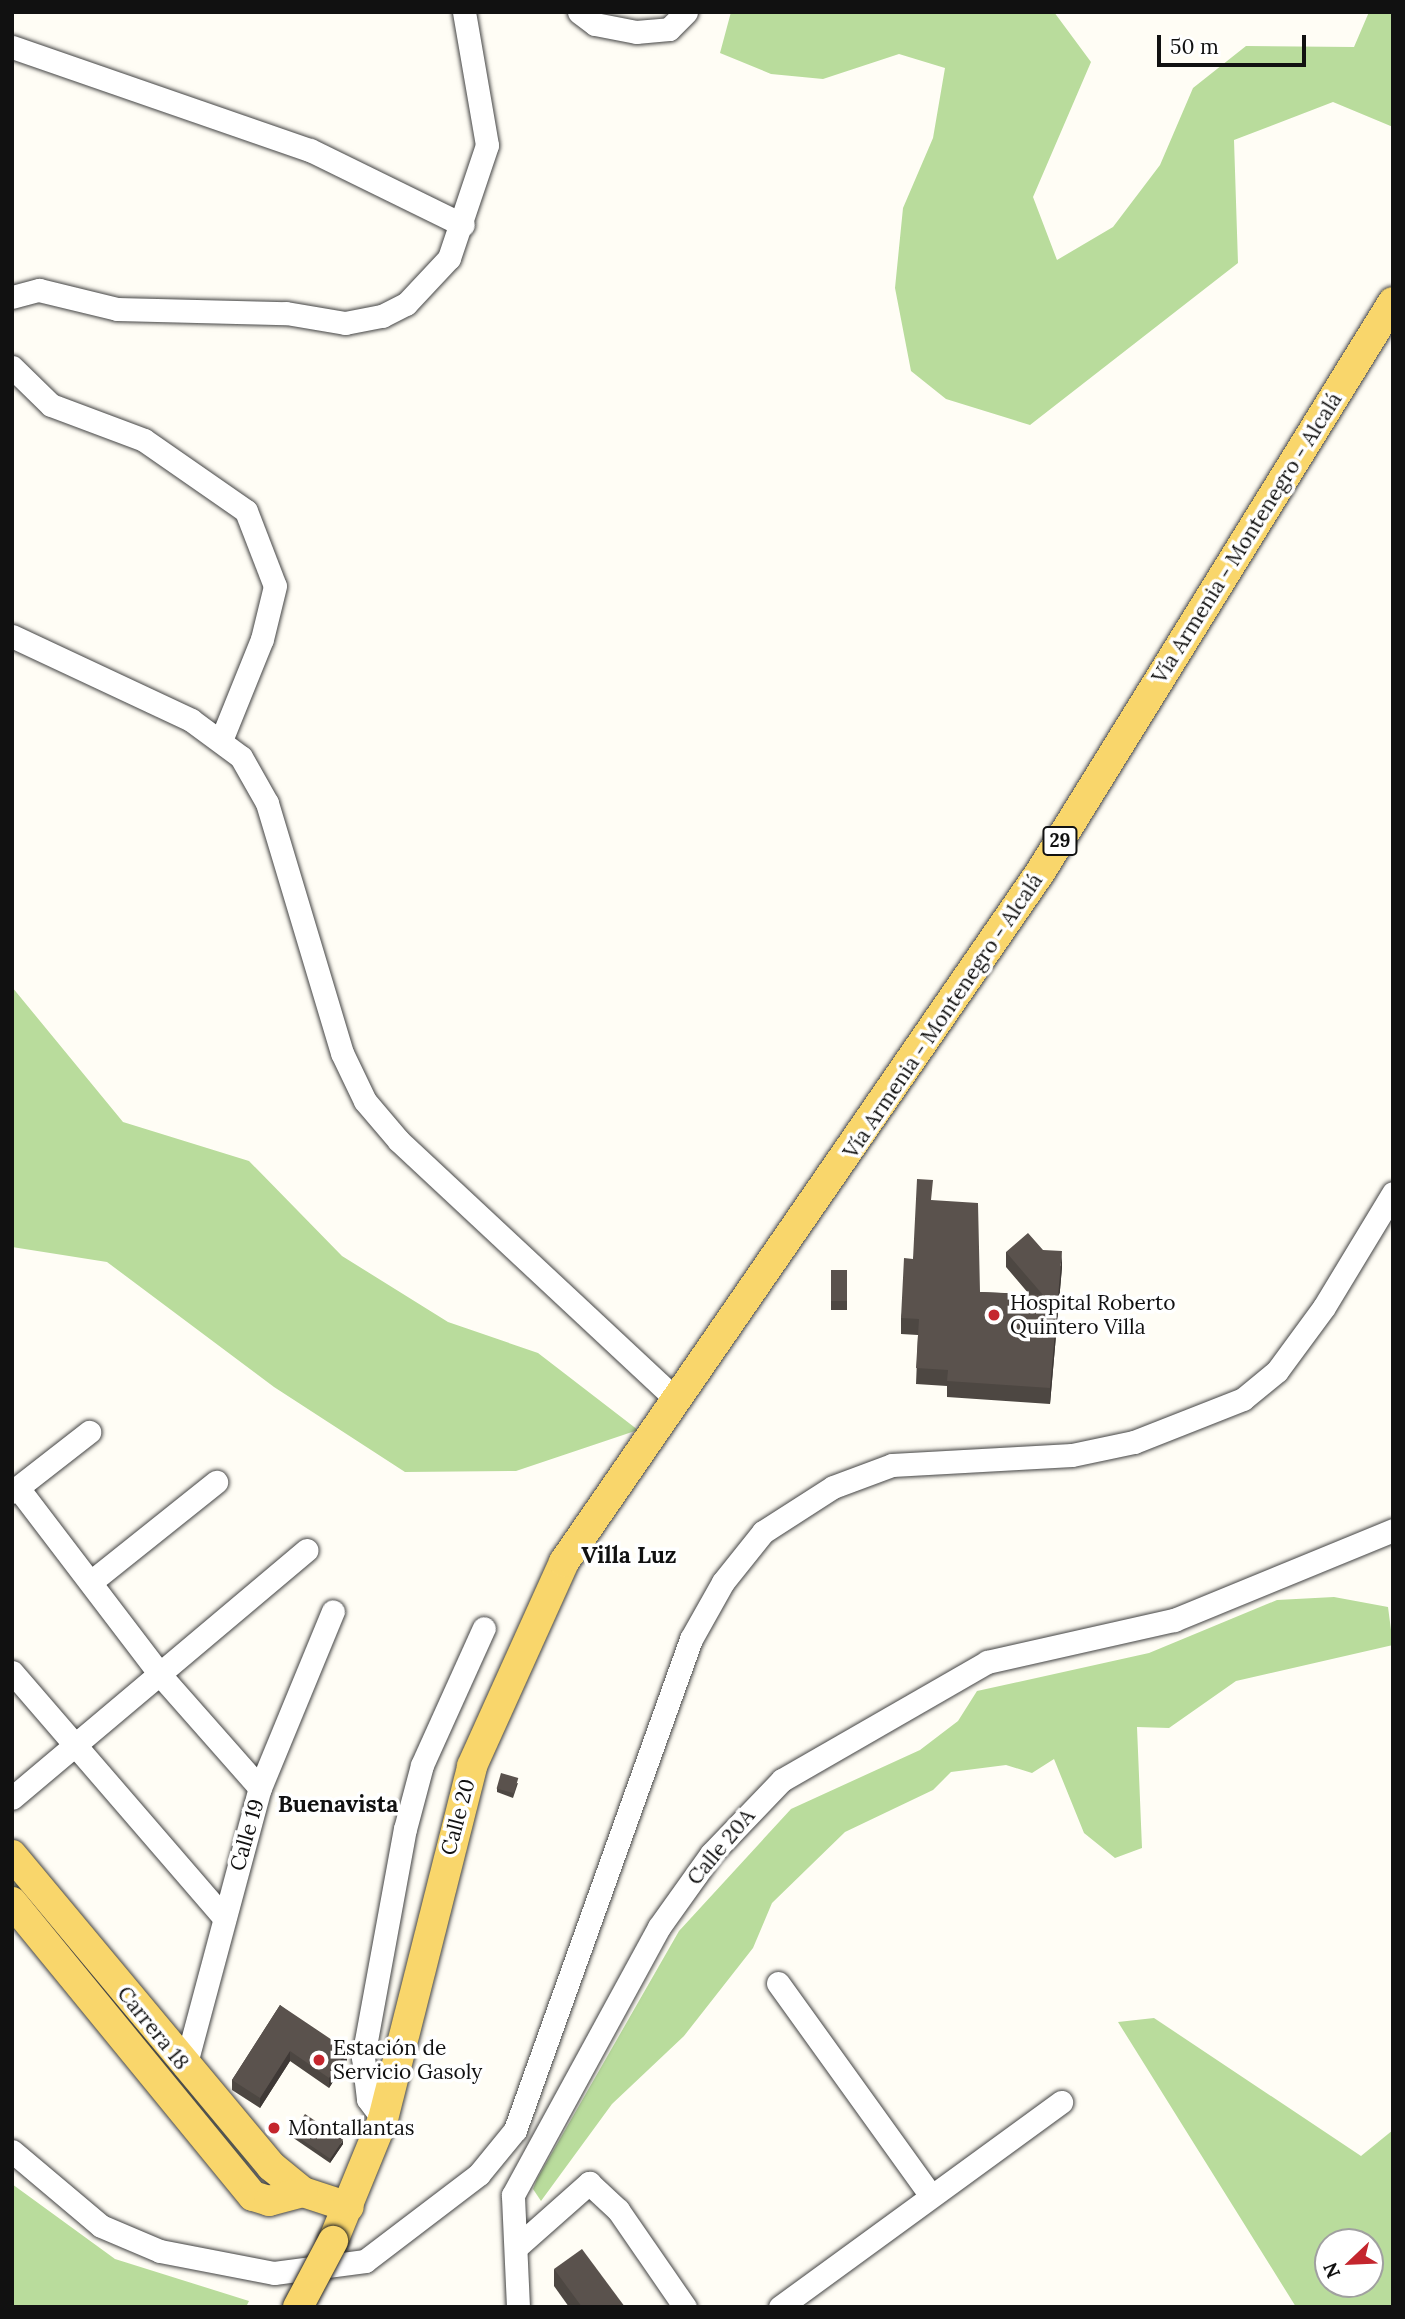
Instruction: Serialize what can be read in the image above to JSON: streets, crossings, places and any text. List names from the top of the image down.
{
  "streets": {
    "main road": [
      "Vía Armenia - Montenegro - Alcalá",
      "29",
      "Calle 20",
      "Carrera 18"
    ],
    "street": ["Calle 19", "Calle 20A"]
  },
  "crossings": [
    ["Vía Armenia - Montenegro - Alcalá", "Calle 20"],
    ["Calle 20", "Carrera 18"],
    ["Calle 19", "Carrera 18"]
  ],
  "districts": ["Villa Luz", "Buenavista"],
  "places": ["Hospital Roberto Quintero Villa", "Estación de Servicio Gasoly", "Montallantas"],
  "scale_bar": "50 m",
  "north": "bottom left"
}
